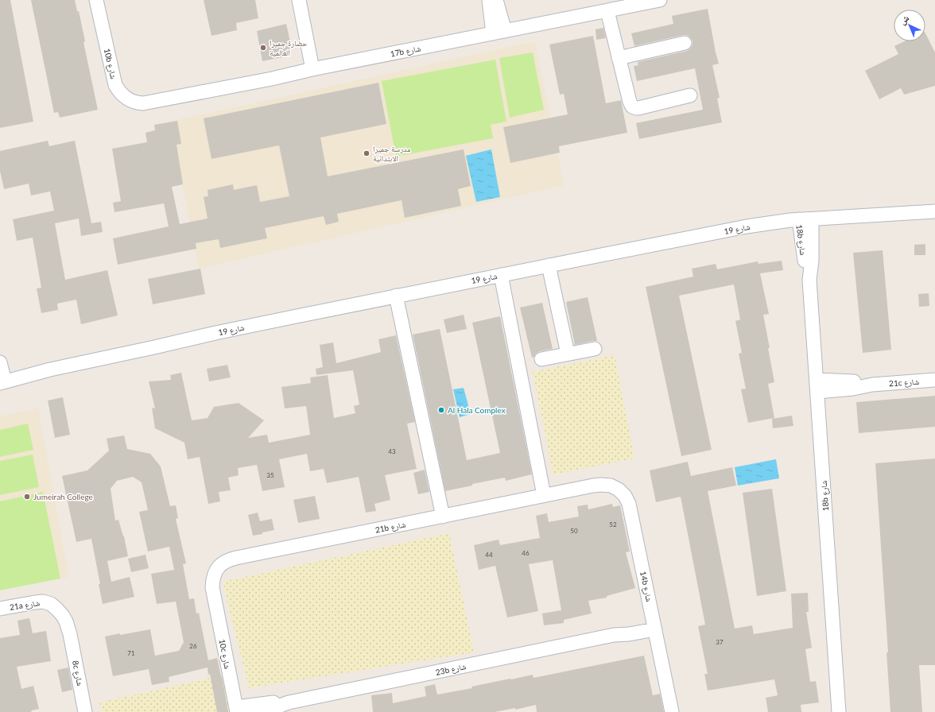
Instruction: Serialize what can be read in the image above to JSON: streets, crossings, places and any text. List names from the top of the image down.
{
  "streets": {
    "street": [
      "17b شارع",
      "10b شارع",
      "شارع 19",
      "18b شارع",
      "21c شارع",
      "21b شارع",
      "14b شارع",
      "21a شارع",
      "10c شارع",
      "23b شارع",
      "8c شارع"
    ]
  },
  "crossings": [
    ["17b شارع", "10b شارع"],
    ["شارع 19", "18b شارع"],
    ["18b شارع", "21c شارع"],
    ["21b شارع", "14b شارع"],
    ["21b شارع", "10c شارع"],
    ["14b شارع", "23b شارع"],
    ["21a شارع", "8c شارع"],
    ["10c شارع", "23b شارع"]
  ],
  "places": [
    "حضارة جميرا العالمية",
    "مدرسة جميرا الابتدائية",
    "Al Hala Complex",
    "Jumeirah College"
  ],
  "house_numbers": [
    "43",
    "35",
    "52",
    "50",
    "46",
    "44",
    "37",
    "26",
    "71"
  ],
  "north": "top left"
}
